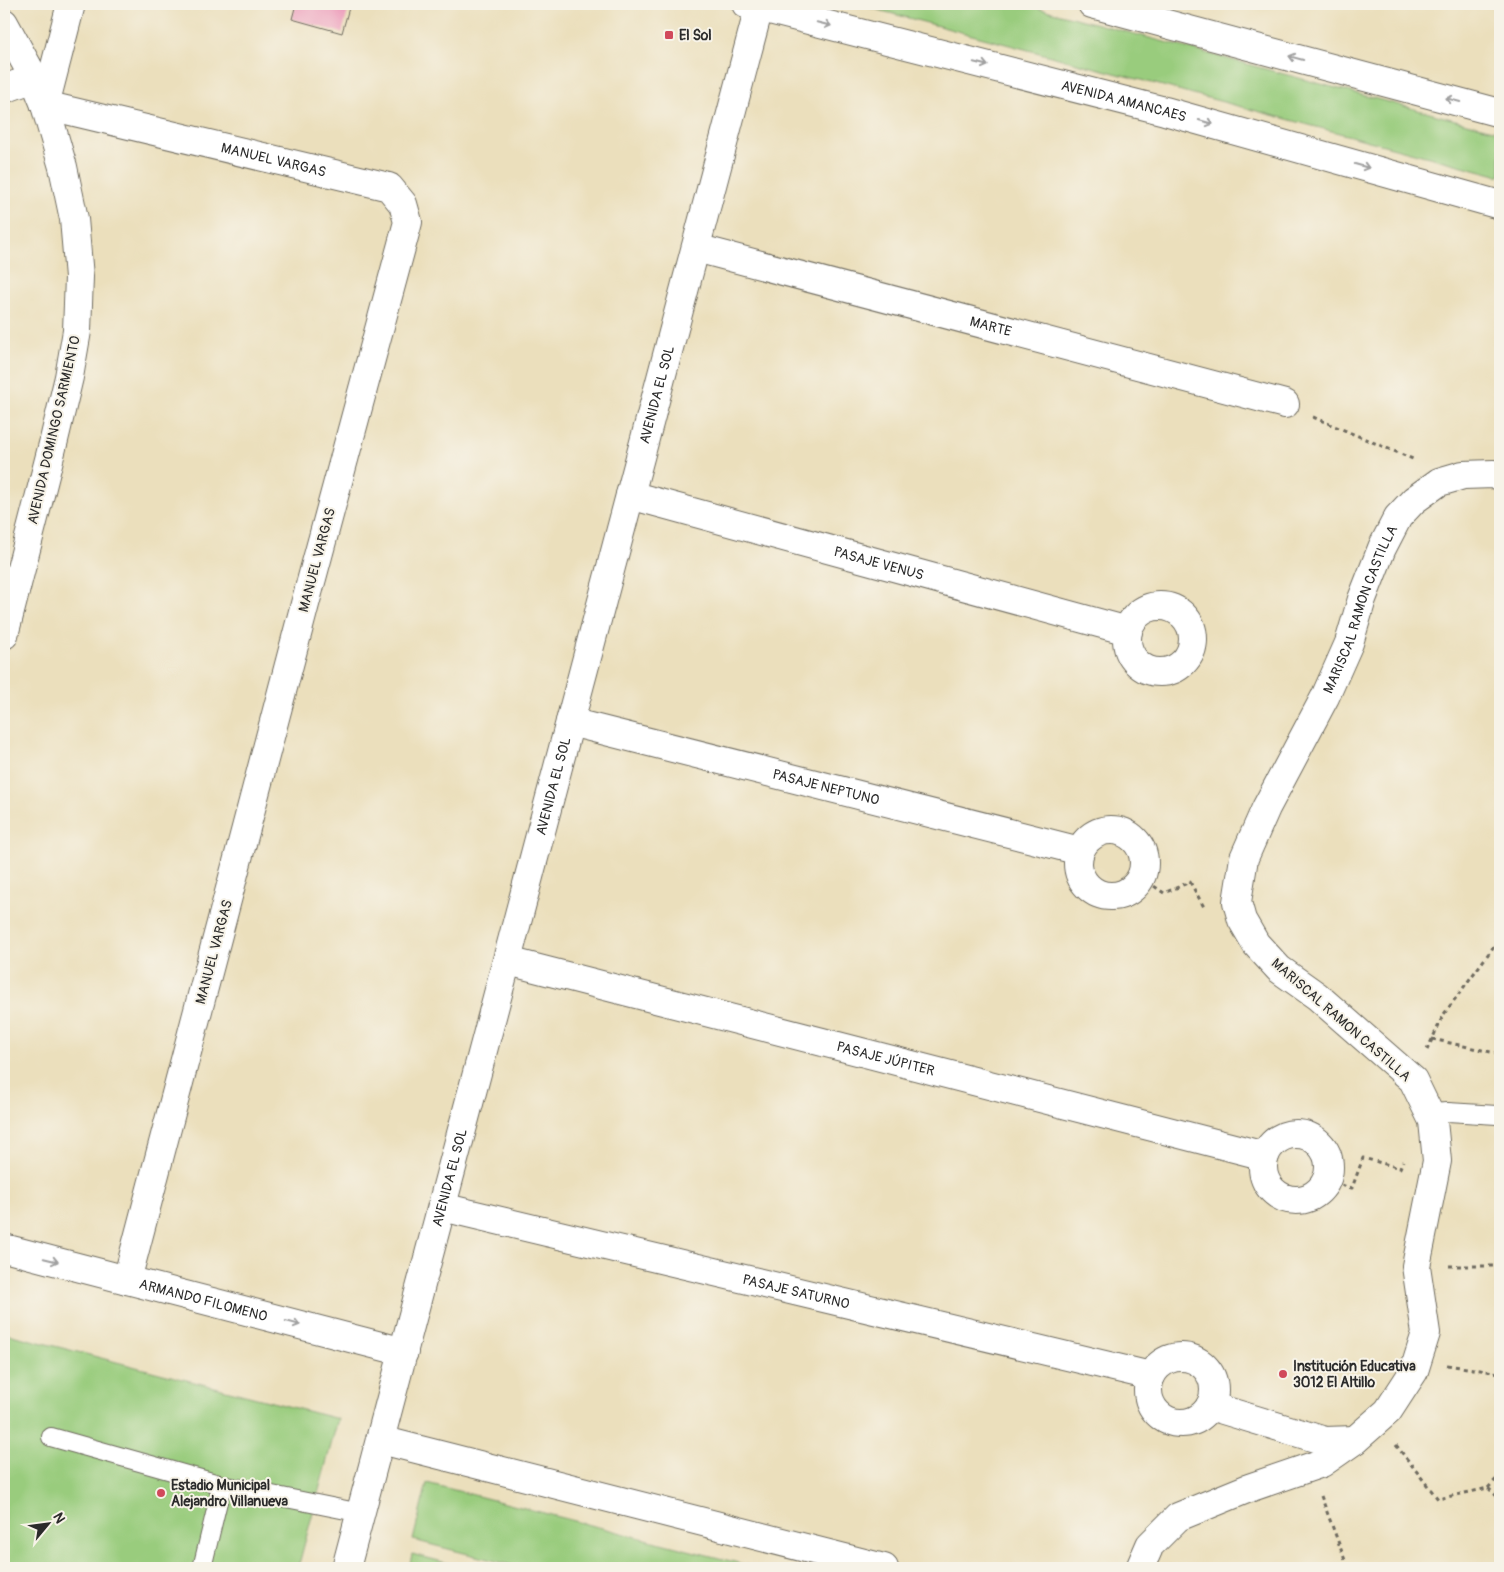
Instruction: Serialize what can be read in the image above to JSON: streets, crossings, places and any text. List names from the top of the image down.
{
  "streets": {
    "street": [
      "AVENIDA AMANCAES",
      "MANUEL VARGAS",
      "MARTE",
      "AVENIDA EL SOL",
      "AVENIDA DOMINGO SARMIENTO",
      "PASAJE VENUS",
      "MARISCAL RAMON CASTILLA",
      "PASAJE NEPTUNO",
      "PASAJE JÚPITER",
      "PASAJE SATURNO",
      "ARMANDO FILOMENO"
    ]
  },
  "crossings": [
    ["AVENIDA AMANCAES", "AVENIDA EL SOL"],
    ["MANUEL VARGAS", "AVENIDA DOMINGO SARMIENTO"],
    ["MANUEL VARGAS", "ARMANDO FILOMENO"],
    ["MARTE", "AVENIDA EL SOL"],
    ["AVENIDA EL SOL", "PASAJE VENUS"],
    ["AVENIDA EL SOL", "PASAJE NEPTUNO"],
    ["AVENIDA EL SOL", "PASAJE JÚPITER"],
    ["AVENIDA EL SOL", "PASAJE SATURNO"],
    ["AVENIDA EL SOL", "ARMANDO FILOMENO"]
  ],
  "one_way": ["ARMANDO FILOMENO"],
  "places": {
    "transit": ["El Sol"],
    "other": ["Institución Educativa 3012 El Altillo", "Estadio Municipal Alejandro Villanueva"]
  },
  "north": "top right"
}
